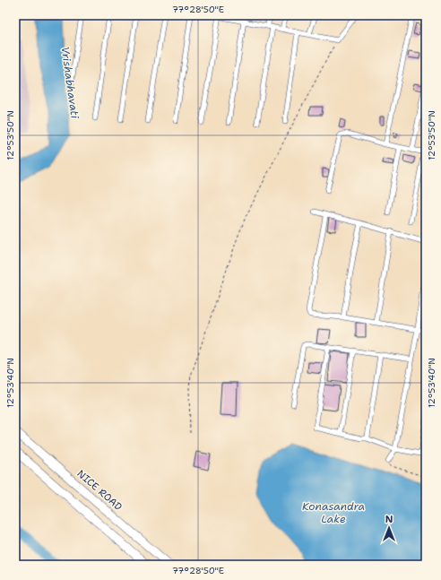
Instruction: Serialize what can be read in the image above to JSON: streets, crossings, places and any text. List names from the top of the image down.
{
  "streets": {
    "highway": ["NICE ROAD"]
  },
  "water": ["Vrishabhavati", "Konasandra Lake"],
  "north": "top",
  "coordinates": ["77°28'50\"E", "12°53'50\"N", "12°53'40\"N"]
}
